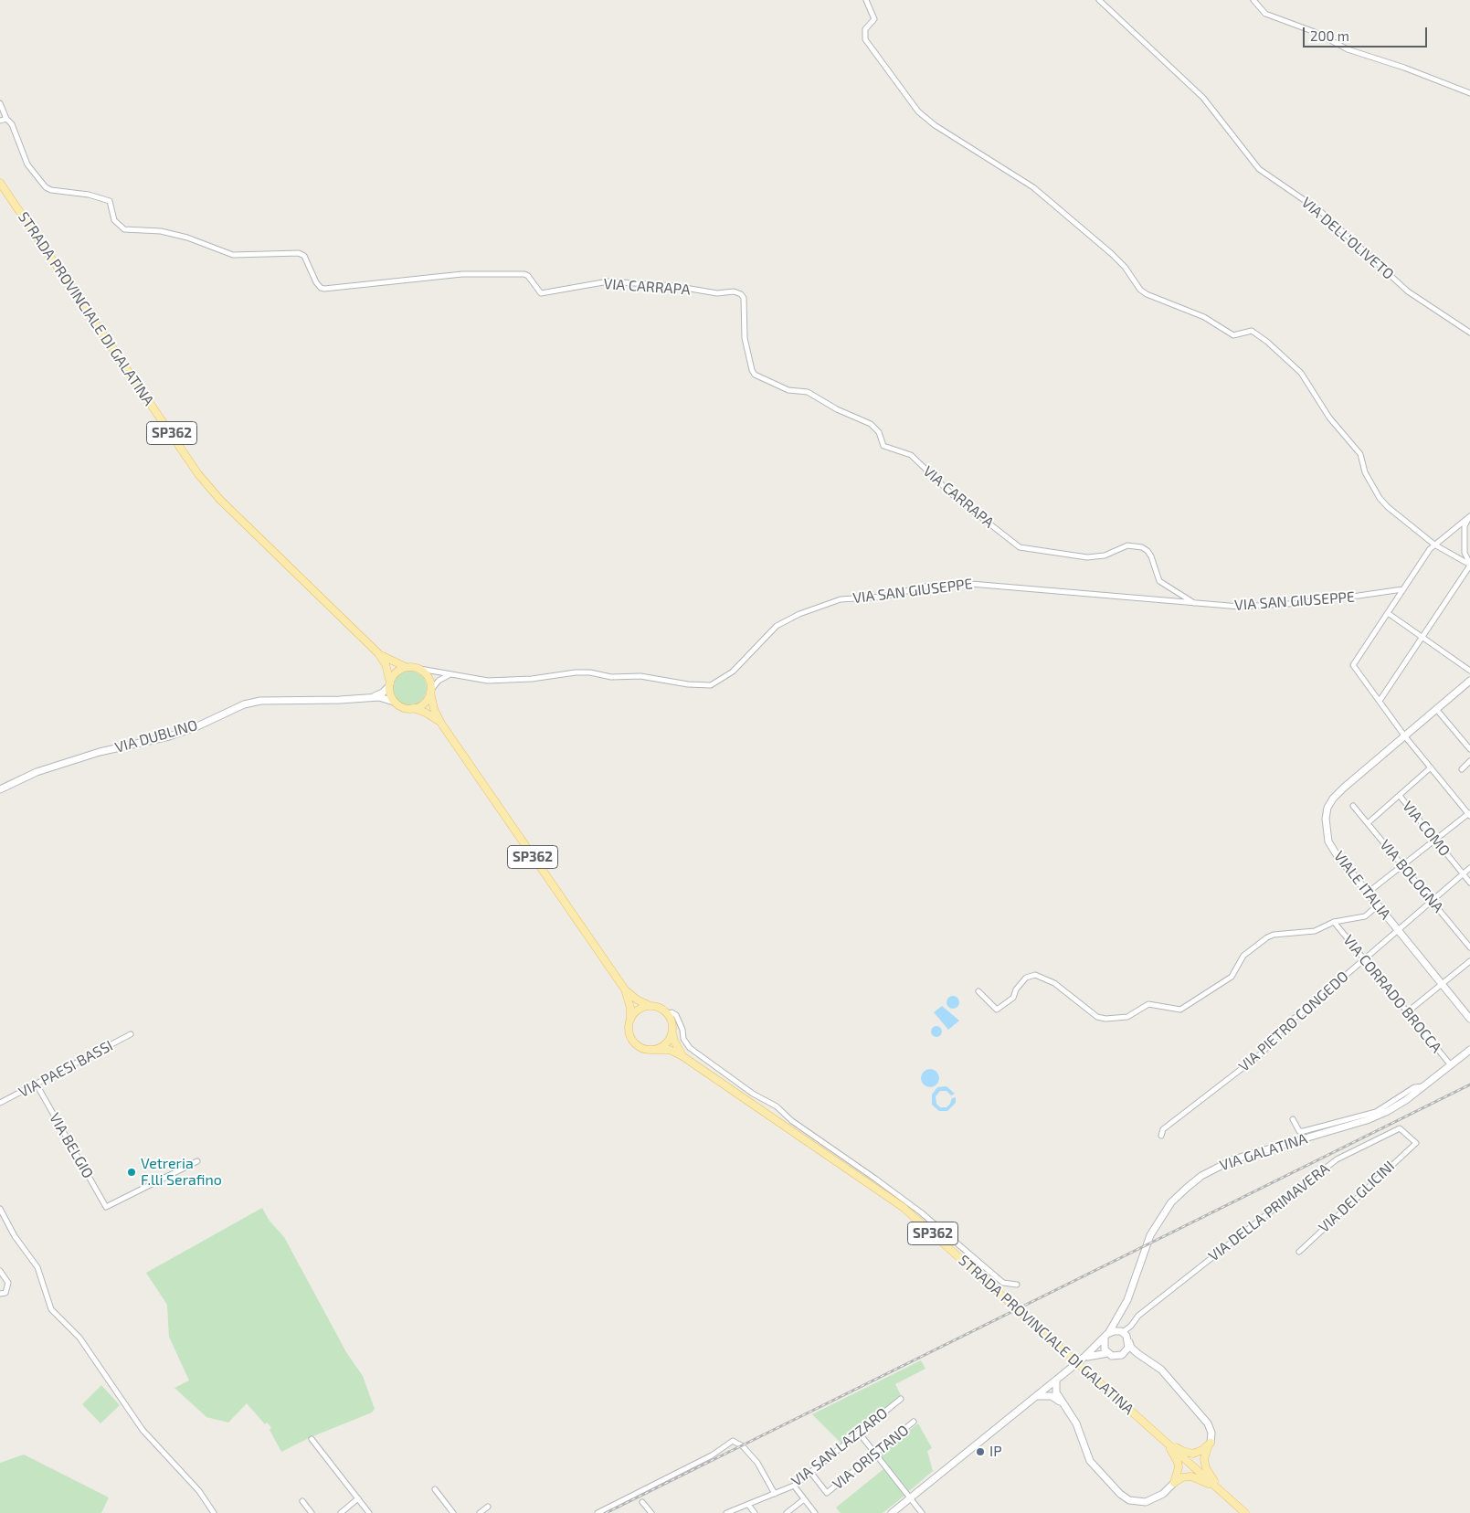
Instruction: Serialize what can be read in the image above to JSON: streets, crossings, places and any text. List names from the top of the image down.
{
  "streets": {
    "main road": ["STRADA PROVINCIALE DI GALATINA", "SP362"],
    "street": [
      "VIA DELL'OLIVETO",
      "VIA CARRAPA",
      "VIA SAN GIUSEPPE",
      "VIA DUBLINO",
      "VIA COMO",
      "VIA BOLOGNA",
      "VIALE ITALIA",
      "VIA CORRADO BROCCA",
      "VIA PIETRO CONGEDO",
      "VIA PAESI BASSI",
      "VIA BELGIO",
      "VIA GALATINA",
      "VIA DEI GLICINI",
      "VIA DELLA PRIMAVERA",
      "VIA SAN LAZZARO",
      "VIA ORISTANO"
    ]
  },
  "crossings": [
    ["VIA CARRAPA", "VIA SAN GIUSEPPE"],
    ["STRADA PROVINCIALE DI GALATINA", "VIA SAN GIUSEPPE"],
    ["STRADA PROVINCIALE DI GALATINA", "VIA DUBLINO"],
    ["VIA SAN GIUSEPPE", "VIA DUBLINO"],
    ["VIA COMO", "VIA PIETRO CONGEDO"],
    ["VIA BOLOGNA", "VIA PIETRO CONGEDO"],
    ["VIALE ITALIA", "VIA PIETRO CONGEDO"],
    ["VIA CORRADO BROCCA", "VIA PIETRO CONGEDO"],
    ["VIA CORRADO BROCCA", "VIA GALATINA"],
    ["VIA PAESI BASSI", "VIA BELGIO"],
    ["VIA GALATINA", "VIA DELLA PRIMAVERA"],
    ["VIA DEI GLICINI", "VIA DELLA PRIMAVERA"],
    ["VIA SAN LAZZARO", "VIA ORISTANO"]
  ],
  "places": ["Vetreria F.lli Serafino", "IP"],
  "scale_bar": "200 m"
}
